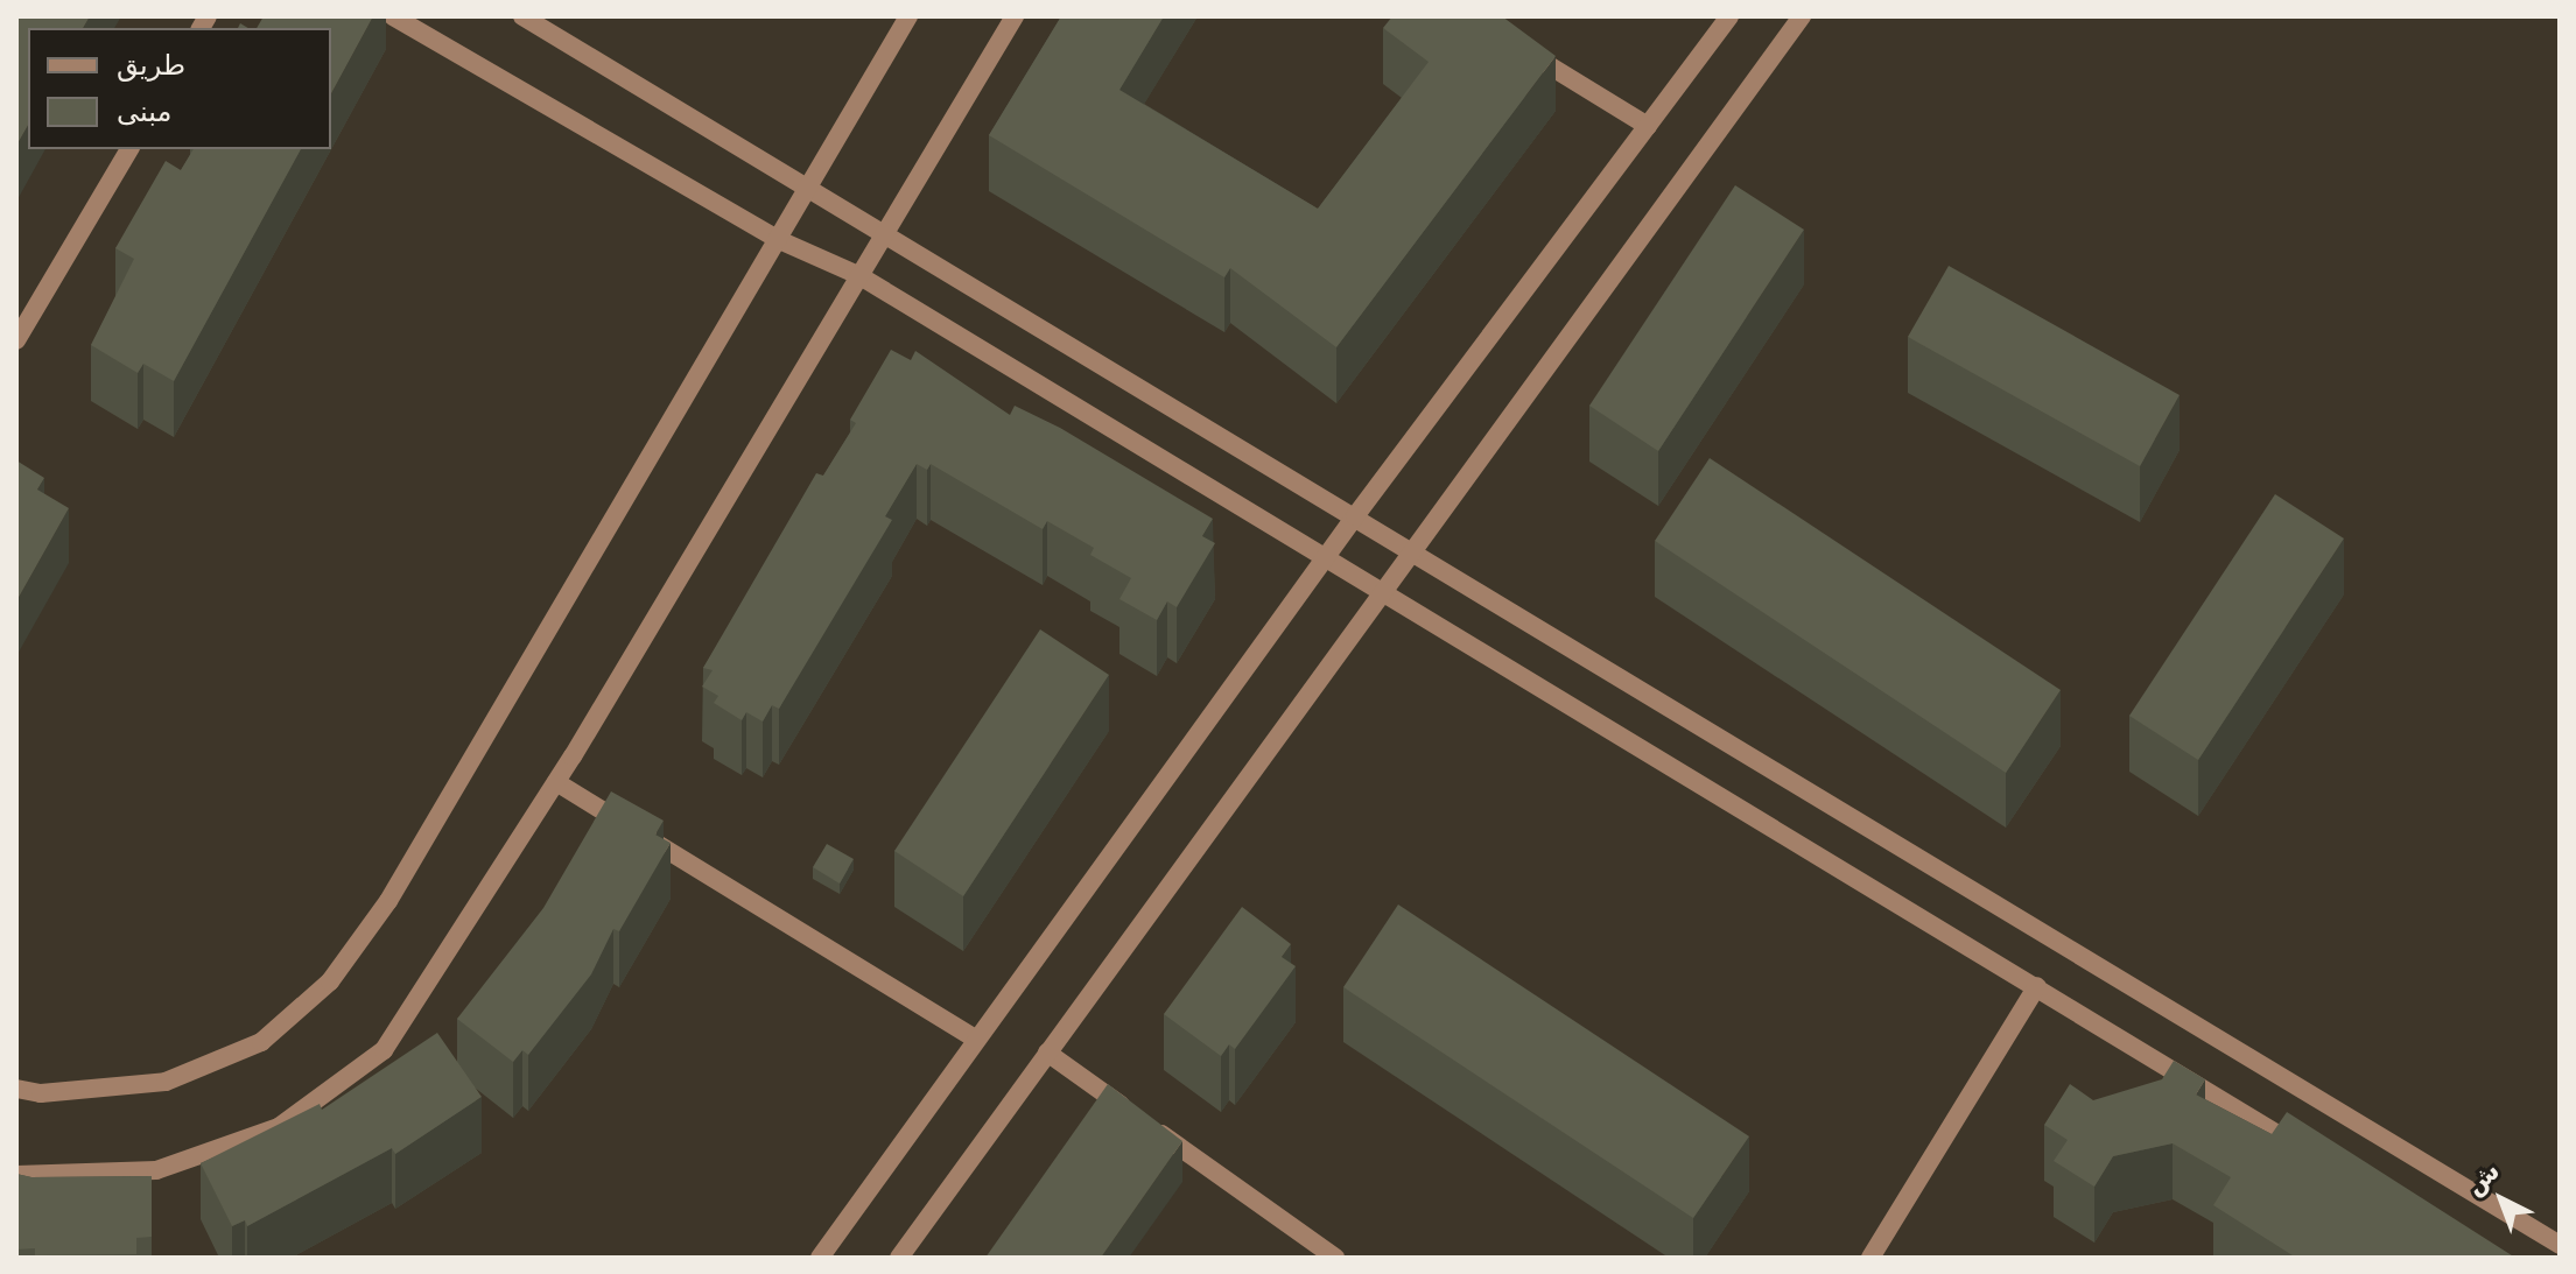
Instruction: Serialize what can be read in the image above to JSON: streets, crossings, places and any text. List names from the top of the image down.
{
  "legend": ["طريق", "مبنى"],
  "north": "top left"
}
